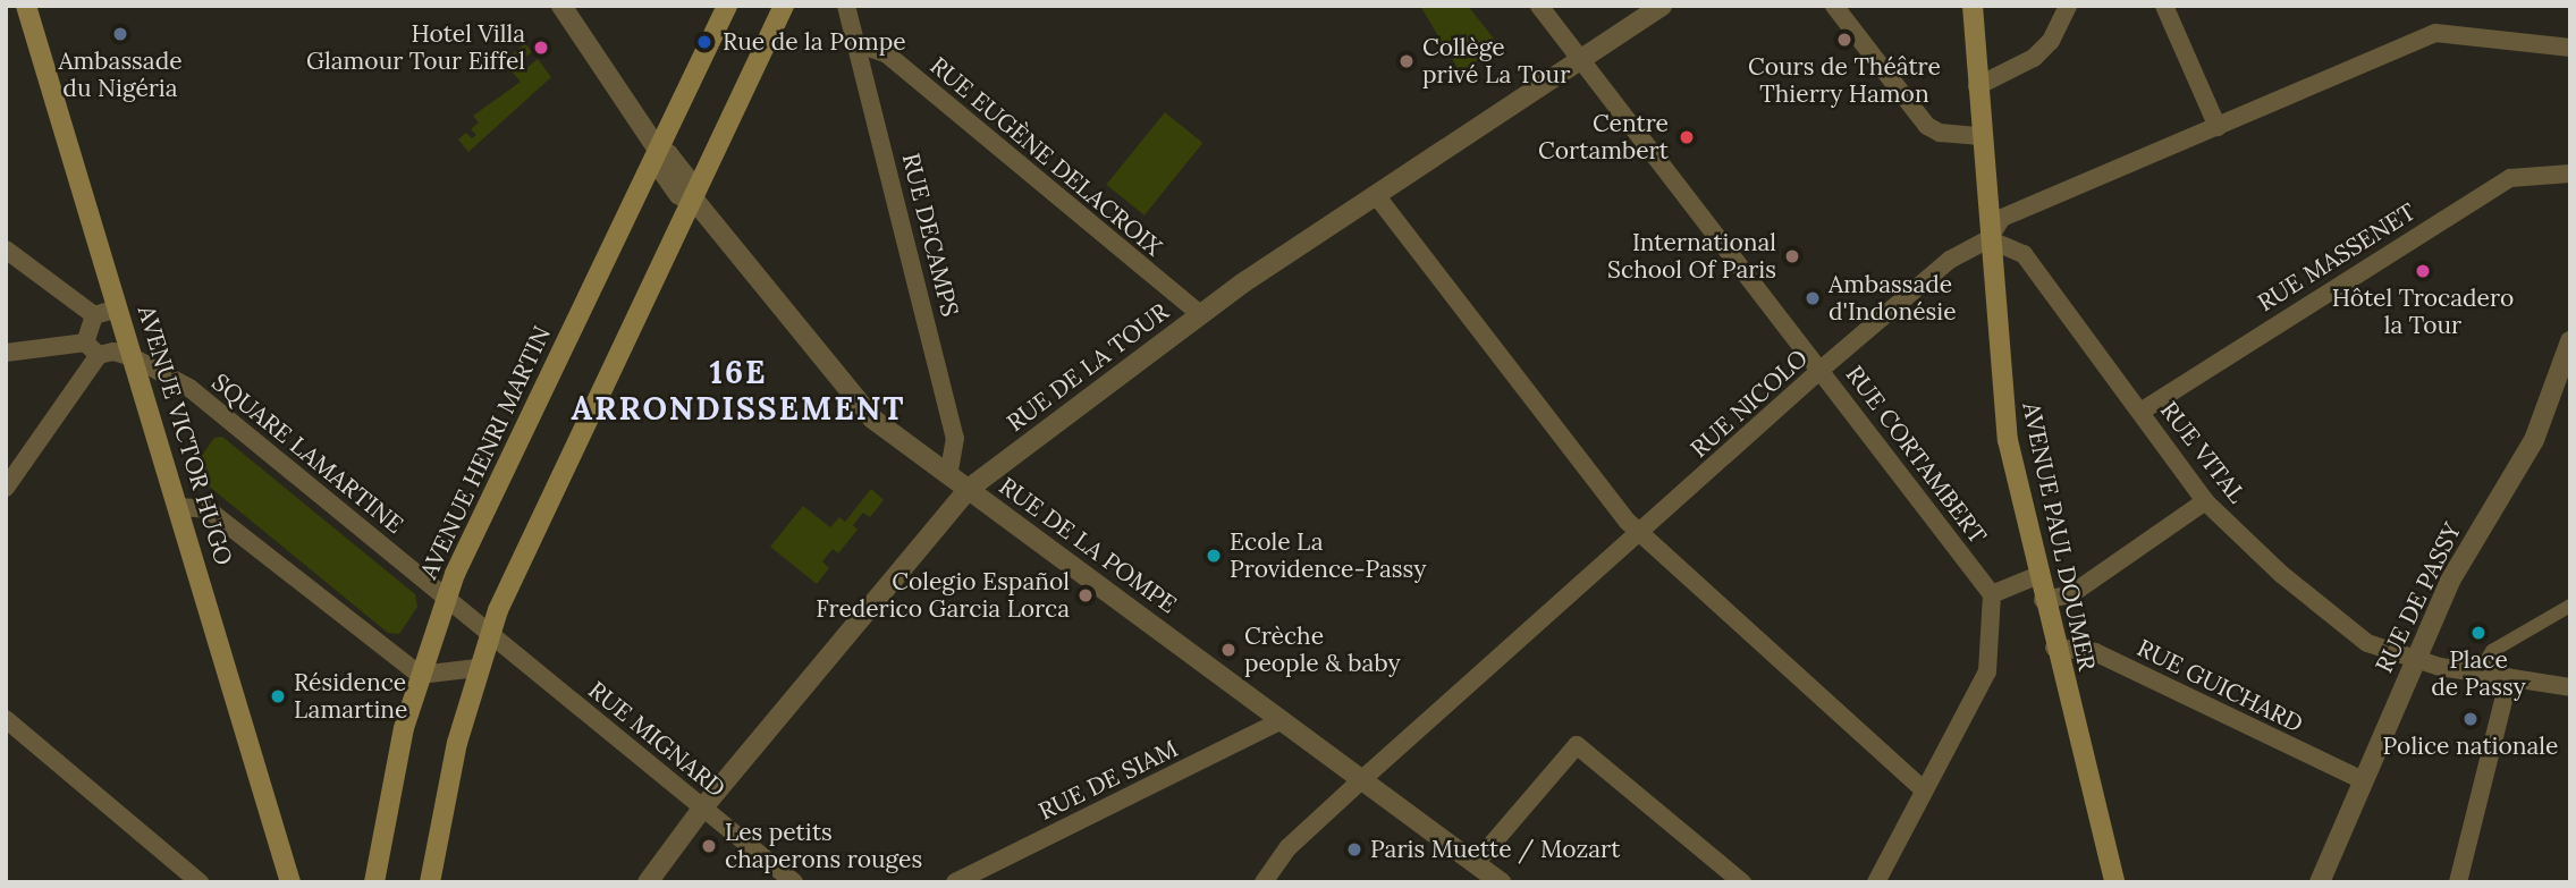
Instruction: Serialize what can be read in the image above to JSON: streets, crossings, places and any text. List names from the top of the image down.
{
  "streets": {
    "main road": ["AVENUE VICTOR HUGO", "AVENUE HENRI MARTIN", "AVENUE PAUL DOUMER"],
    "street": [
      "RUE EUGÈNE DELACROIX",
      "RUE DECAMPS",
      "RUE MASSENET",
      "RUE DE LA TOUR",
      "RUE NICOLO",
      "RUE VITAL",
      "SQUARE LAMARTINE",
      "RUE CORTAMBERT",
      "RUE DE LA POMPE",
      "RUE DE PASSY",
      "RUE GUICHARD",
      "RUE MIGNARD",
      "RUE DE SIAM"
    ]
  },
  "crossings": [
    ["RUE EUGÈNE DELACROIX", "RUE DECAMPS"],
    ["RUE EUGÈNE DELACROIX", "RUE DE LA TOUR"],
    ["RUE DECAMPS", "RUE DE LA POMPE"],
    ["RUE MASSENET", "RUE VITAL"],
    ["RUE DE LA TOUR", "RUE CORTAMBERT"],
    ["RUE DE LA TOUR", "RUE DE LA POMPE"],
    ["RUE DE LA TOUR", "RUE MIGNARD"],
    ["RUE NICOLO", "RUE VITAL"],
    ["RUE NICOLO", "RUE CORTAMBERT"],
    ["RUE NICOLO", "AVENUE PAUL DOUMER"],
    ["RUE NICOLO", "RUE DE LA POMPE"],
    ["AVENUE VICTOR HUGO", "SQUARE LAMARTINE"],
    ["AVENUE HENRI MARTIN", "SQUARE LAMARTINE"],
    ["AVENUE HENRI MARTIN", "RUE DE LA POMPE"],
    ["RUE VITAL", "AVENUE PAUL DOUMER"],
    ["RUE VITAL", "RUE DE PASSY"],
    ["SQUARE LAMARTINE", "RUE MIGNARD"],
    ["AVENUE PAUL DOUMER", "RUE GUICHARD"],
    ["RUE DE LA POMPE", "RUE DE SIAM"],
    ["RUE DE PASSY", "RUE GUICHARD"]
  ],
  "districts": ["16E ARRONDISSEMENT"],
  "places": [
    "Ambassade du Nigéria",
    "Cours de Théâtre Thierry Hamon",
    "Rue de la Pompe",
    "Hotel Villa Glamour Tour Eiffel",
    "Collège privé La Tour",
    "Centre Cortambert",
    "International School Of Paris",
    "Hôtel Trocadero la Tour",
    "Ambassade d'Indonésie",
    "Ecole La Providence-Passy",
    "Colegio Español Frederico Garcia Lorca",
    "Place de Passy",
    "Crèche people & baby",
    "Résidence Lamartine",
    "Police nationale",
    "Les petits chaperons rouges",
    "Paris Muette / Mozart"
  ]
}
